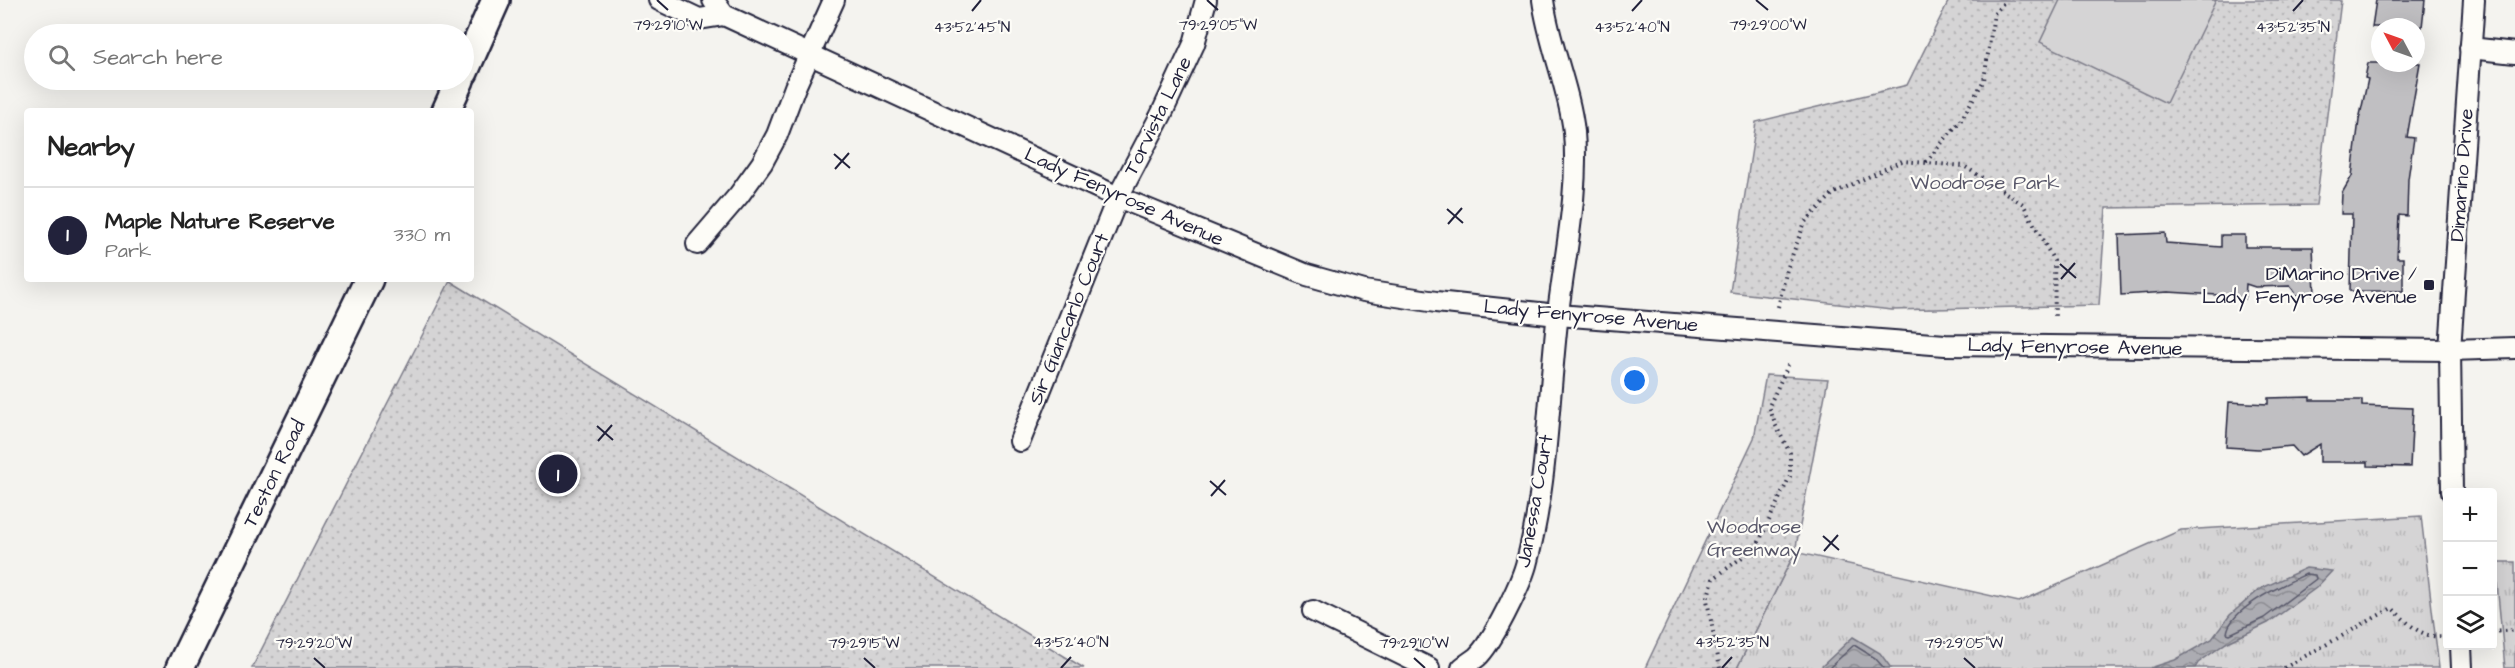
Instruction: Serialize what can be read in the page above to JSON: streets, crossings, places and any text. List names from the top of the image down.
{
  "streets": {
    "main road": ["Teston Road"],
    "street": [
      "Torvista Lane",
      "Dimarino Drive",
      "Lady Fenyrose Avenue",
      "Sir Giancarlo Court",
      "Janessa Court"
    ]
  },
  "crossings": [
    ["Torvista Lane", "Lady Fenyrose Avenue"],
    ["Torvista Lane", "Sir Giancarlo Court"],
    ["Dimarino Drive", "Lady Fenyrose Avenue"],
    ["Lady Fenyrose Avenue", "Sir Giancarlo Court"],
    ["Lady Fenyrose Avenue", "Janessa Court"]
  ],
  "parks": ["Woodrose Park", "Woodrose Greenway"],
  "places": {
    "transit": ["DiMarino Drive / Lady Fenyrose Avenue"]
  },
  "north": "top left",
  "page": {
    "search": "Search here",
    "heading": "Nearby",
    "list": [
      {
        "mark": "1",
        "name": "Maple Nature Reserve",
        "note": "Park",
        "value": "330 m"
      }
    ],
    "pins": "1",
    "map_buttons": ["+", "−"]
  },
  "coordinates": [
    "79°29'10\"W",
    "79°29'05\"W",
    "79°29'00\"W",
    "43°52'45\"N",
    "43°52'40\"N",
    "43°52'35\"N",
    "79°29'20\"W",
    "79°29'15\"W"
  ]
}
